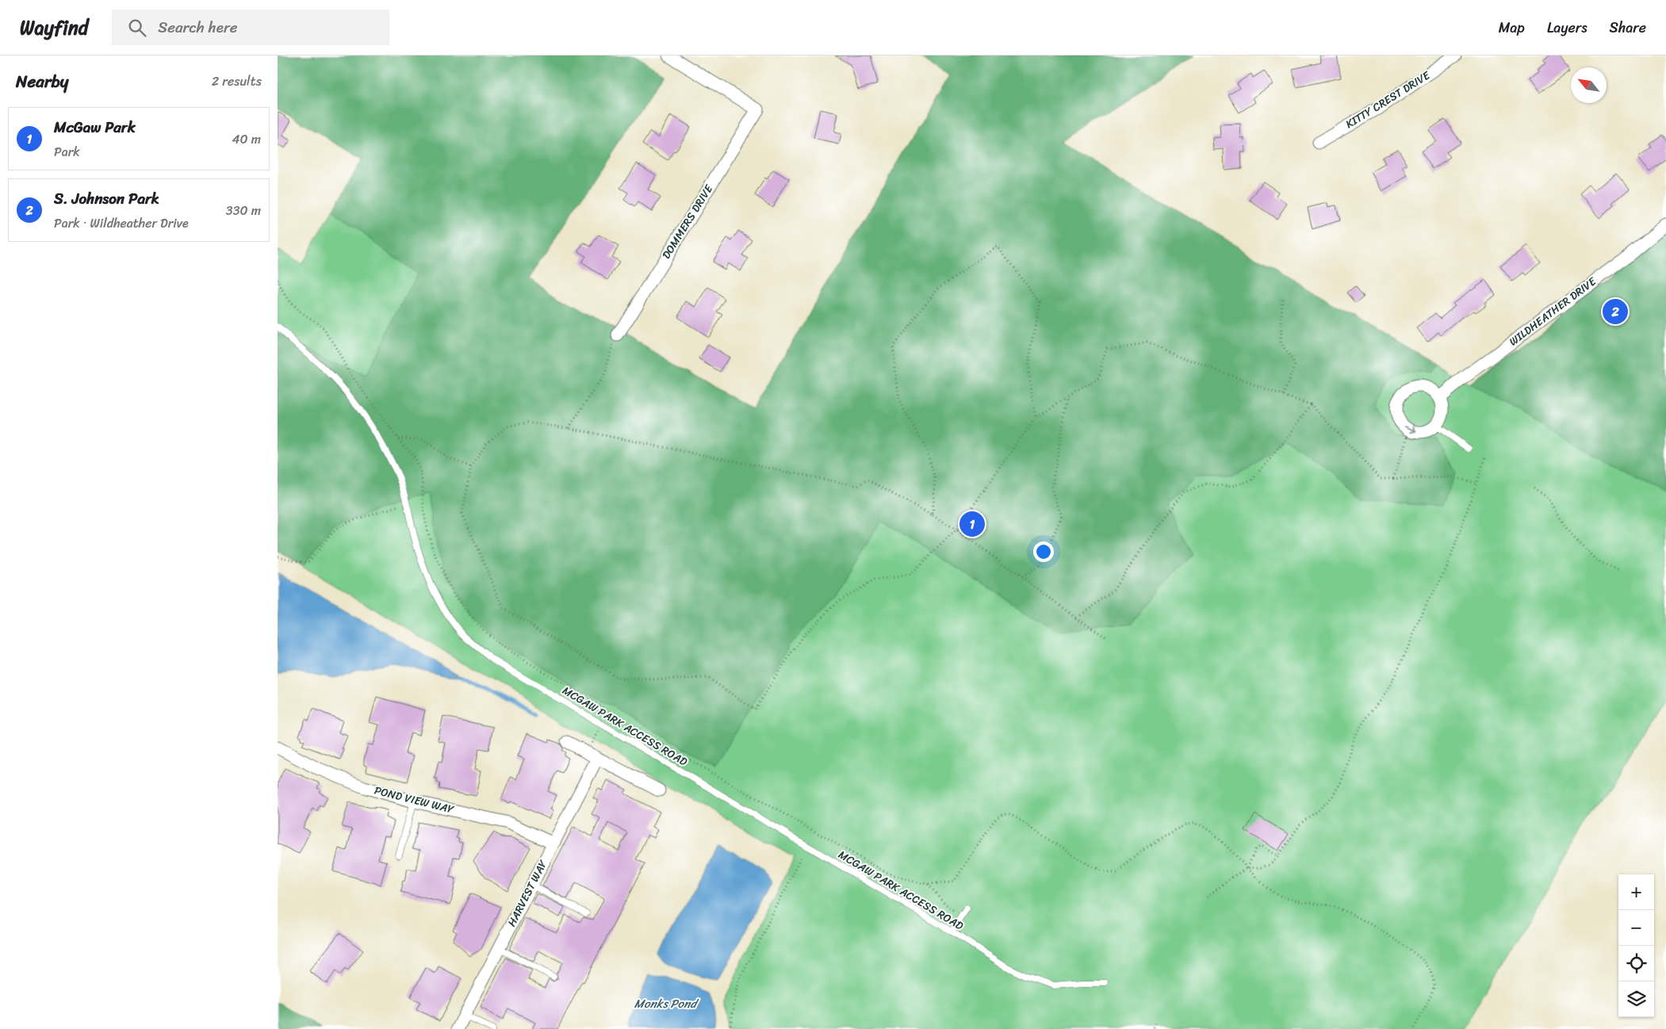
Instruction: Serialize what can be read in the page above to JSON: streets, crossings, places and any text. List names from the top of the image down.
{
  "streets": {
    "street": [
      "KITTY CREST DRIVE",
      "DOMMERS DRIVE",
      "WILDHEATHER DRIVE",
      "POND VIEW WAY",
      "HARVEST WAY"
    ],
    "lane": ["MCGAW PARK ACCESS ROAD"]
  },
  "crossings": [
    ["POND VIEW WAY", "HARVEST WAY"]
  ],
  "water": ["Monks Pond"],
  "north": "top left",
  "page": {
    "header": "Wayfind",
    "search": "Search here",
    "nav": ["Map", "Layers", "Share"],
    "heading": ["Nearby", "2 results"],
    "list": [
      {
        "mark": "1",
        "name": "McGaw Park",
        "note": "Park",
        "value": "40 m"
      },
      {
        "mark": "2",
        "name": "S. Johnson Park",
        "note": "Park · Wildheather Drive",
        "value": "330 m"
      }
    ],
    "pins": ["2", "1"],
    "map_buttons": ["+", "−"]
  }
}
